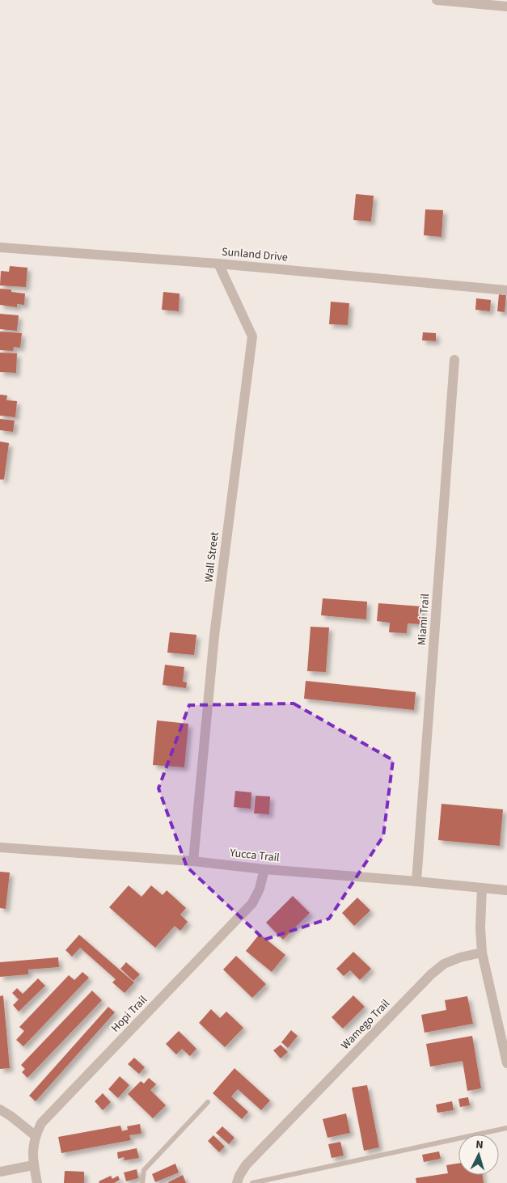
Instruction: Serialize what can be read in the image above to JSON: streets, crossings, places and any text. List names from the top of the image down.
{
  "streets": {
    "street": [
      "Sunland Drive",
      "Wall Street",
      "Miami Trail",
      "Yucca Trail",
      "Hopi Trail",
      "Wamego Trail"
    ]
  },
  "crossings": [
    ["Sunland Drive", "Wall Street"],
    ["Wall Street", "Yucca Trail"],
    ["Miami Trail", "Yucca Trail"],
    ["Yucca Trail", "Hopi Trail"]
  ],
  "north": "top"
}
